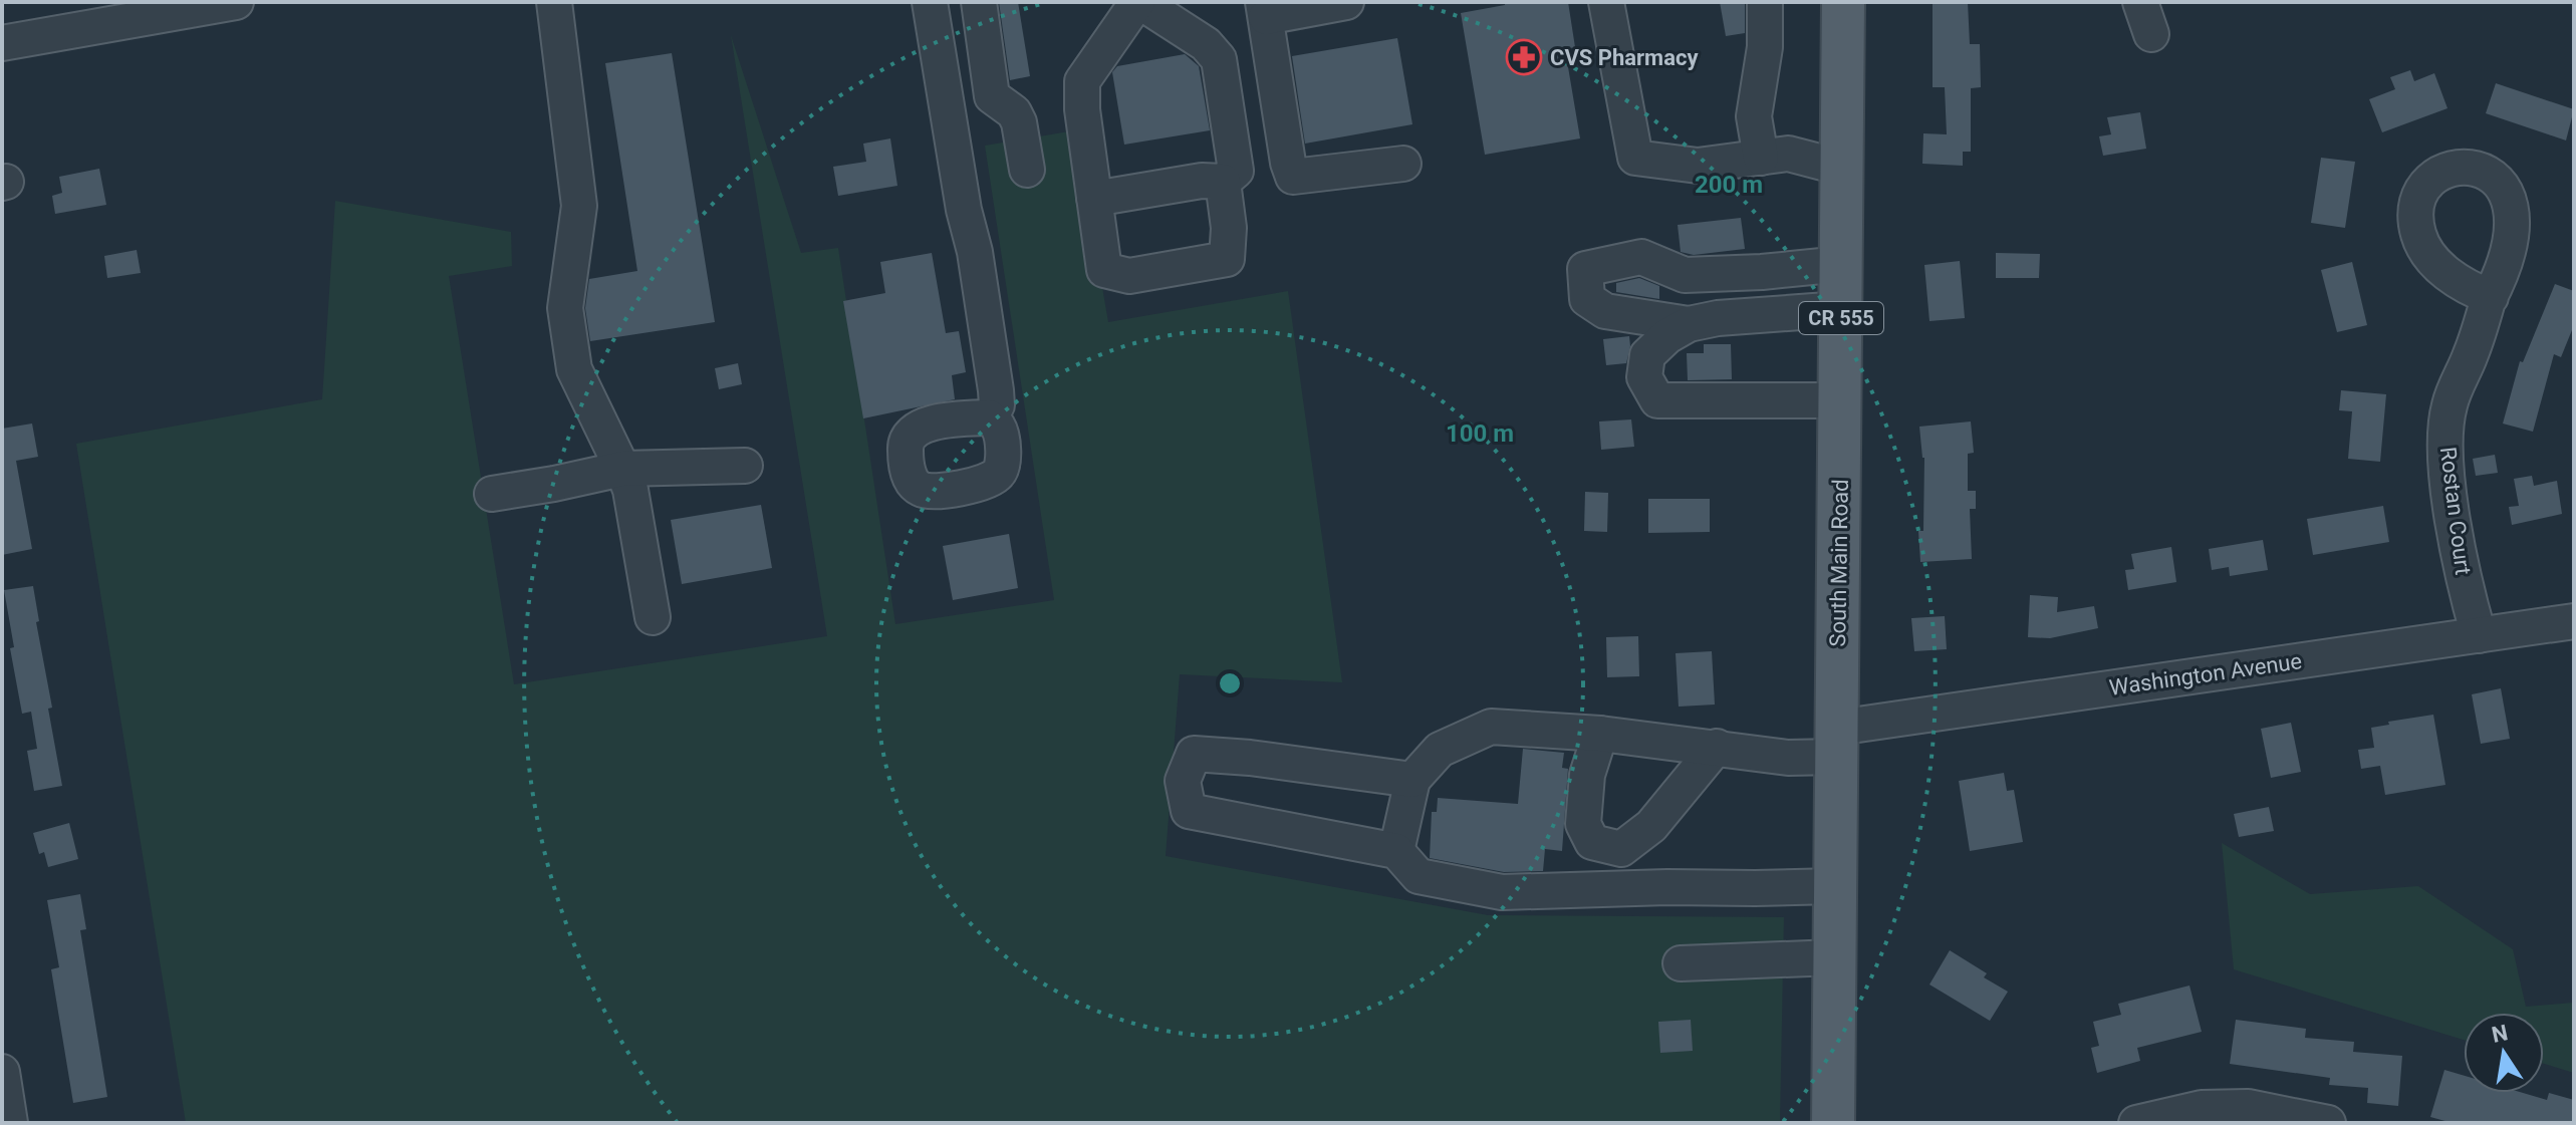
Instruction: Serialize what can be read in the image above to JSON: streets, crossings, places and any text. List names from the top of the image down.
{
  "streets": {
    "main road": ["CR 555", "South Main Road"],
    "street": ["Rostan Court", "Washington Avenue"]
  },
  "crossings": [
    ["Rostan Court", "Washington Avenue"],
    ["South Main Road", "Washington Avenue"]
  ],
  "places": {
    "pharmacy": ["CVS Pharmacy"]
  },
  "north": "top",
  "rings": ["200 m", "100 m"]
}
